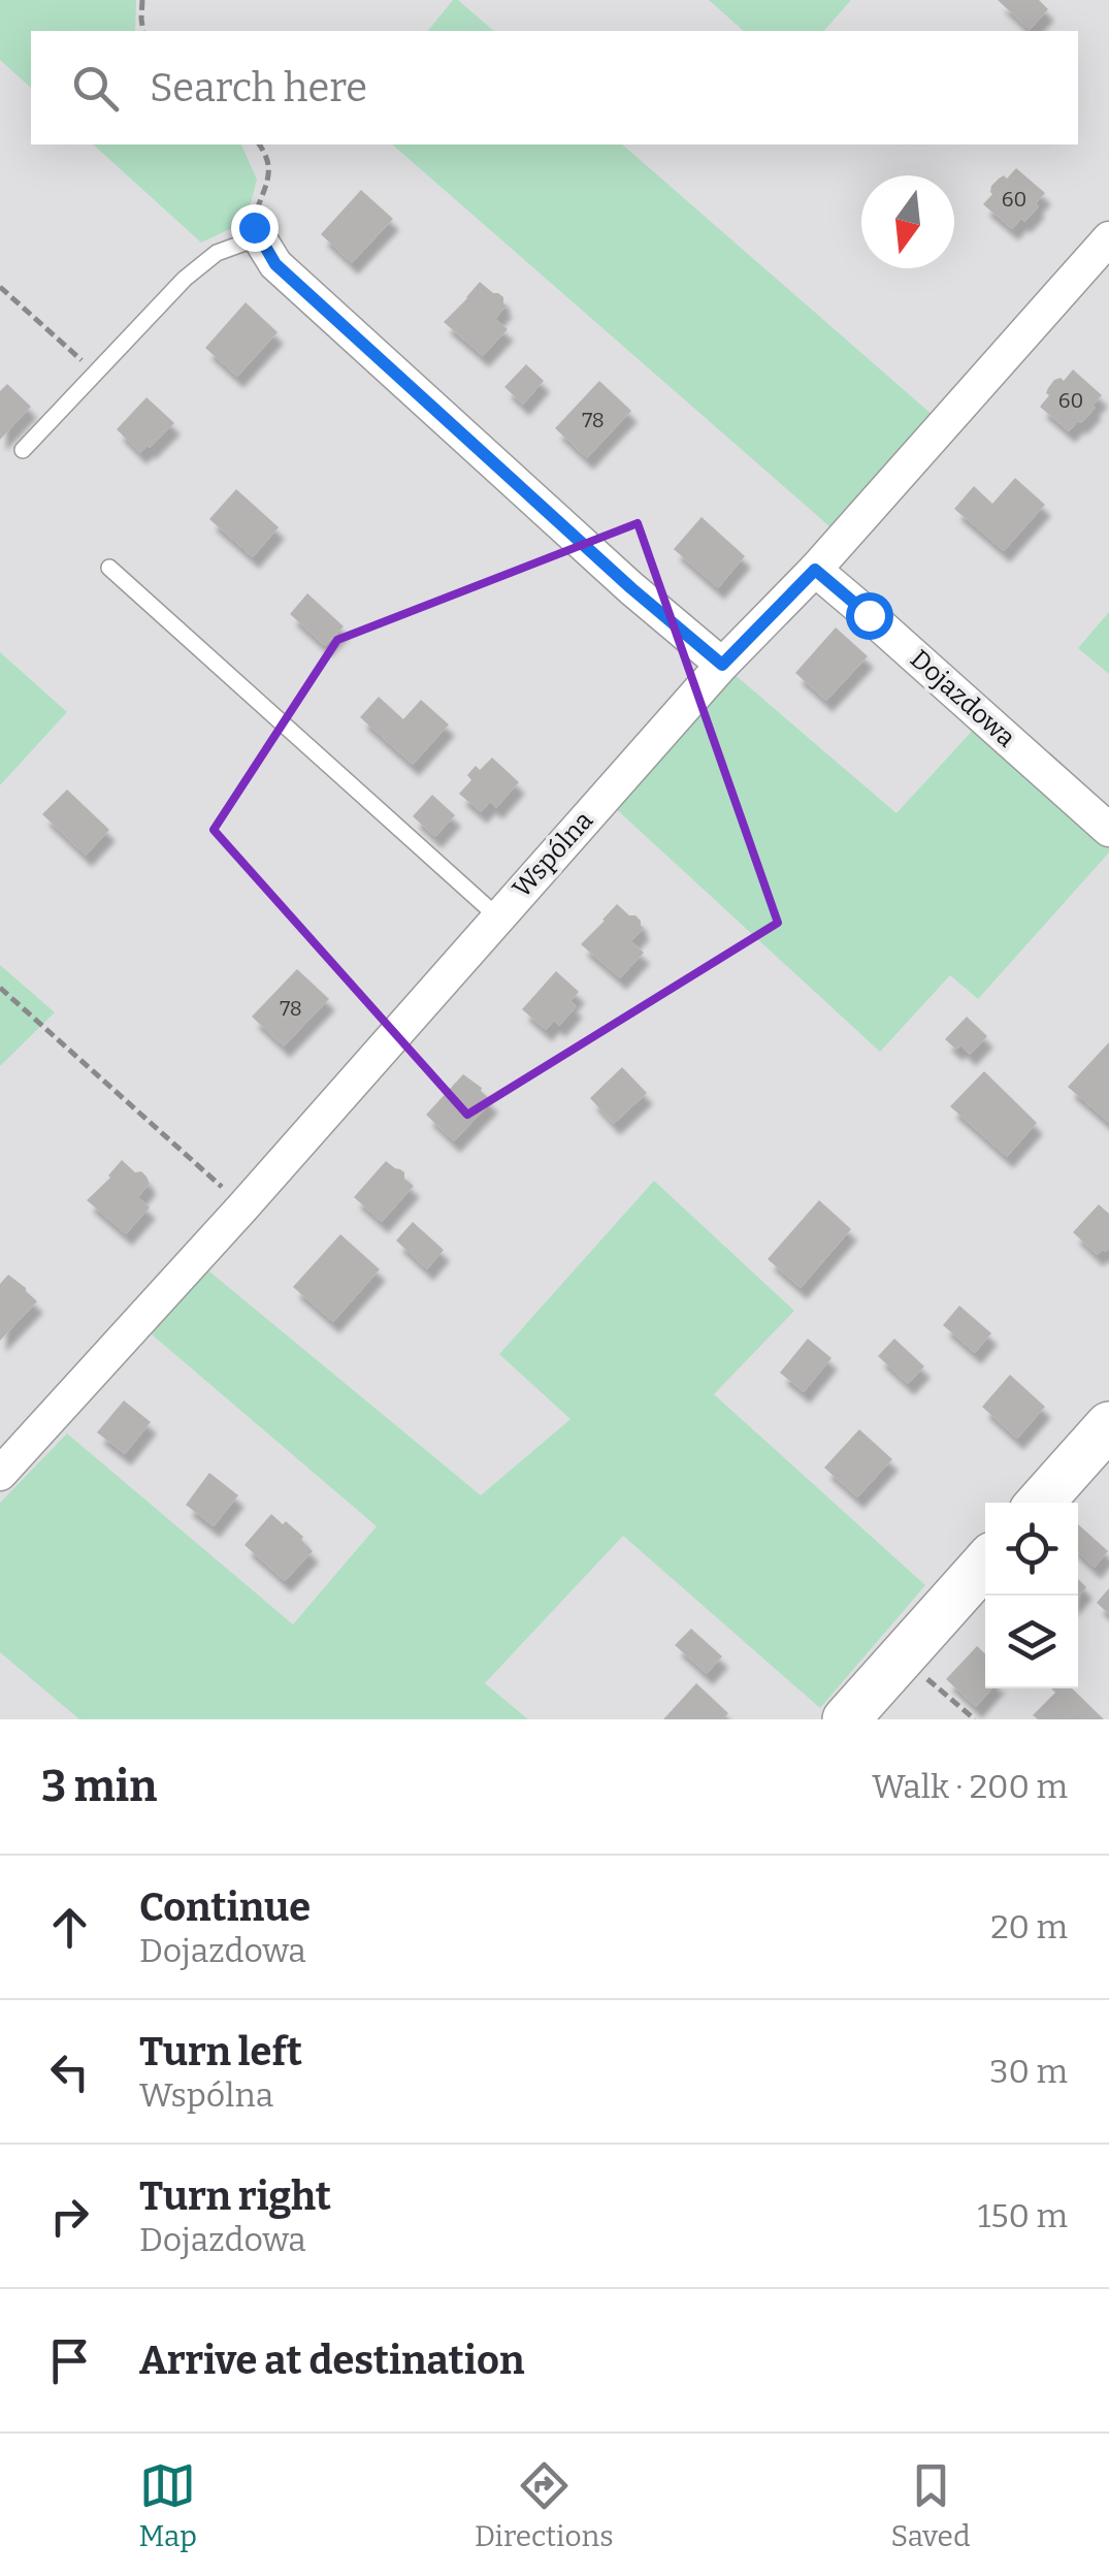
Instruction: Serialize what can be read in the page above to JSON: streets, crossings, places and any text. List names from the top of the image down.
{
  "streets": {
    "street": ["Dojazdowa", "Wspólna"]
  },
  "crossings": [
    ["Dojazdowa", "Wspólna"]
  ],
  "house_numbers": [
    "60",
    "60",
    "78",
    "78"
  ],
  "north": "bottom",
  "page": {
    "search": "Search here",
    "heading": ["3 min", "Walk · 200 m"],
    "list": [
      ["Continue", "Dojazdowa", "20 m"],
      ["Turn left", "Wspólna", "30 m"],
      ["Turn right", "Dojazdowa", "150 m"],
      "Arrive at destination"
    ],
    "nav": ["Map", "Directions", "Saved"]
  }
}
